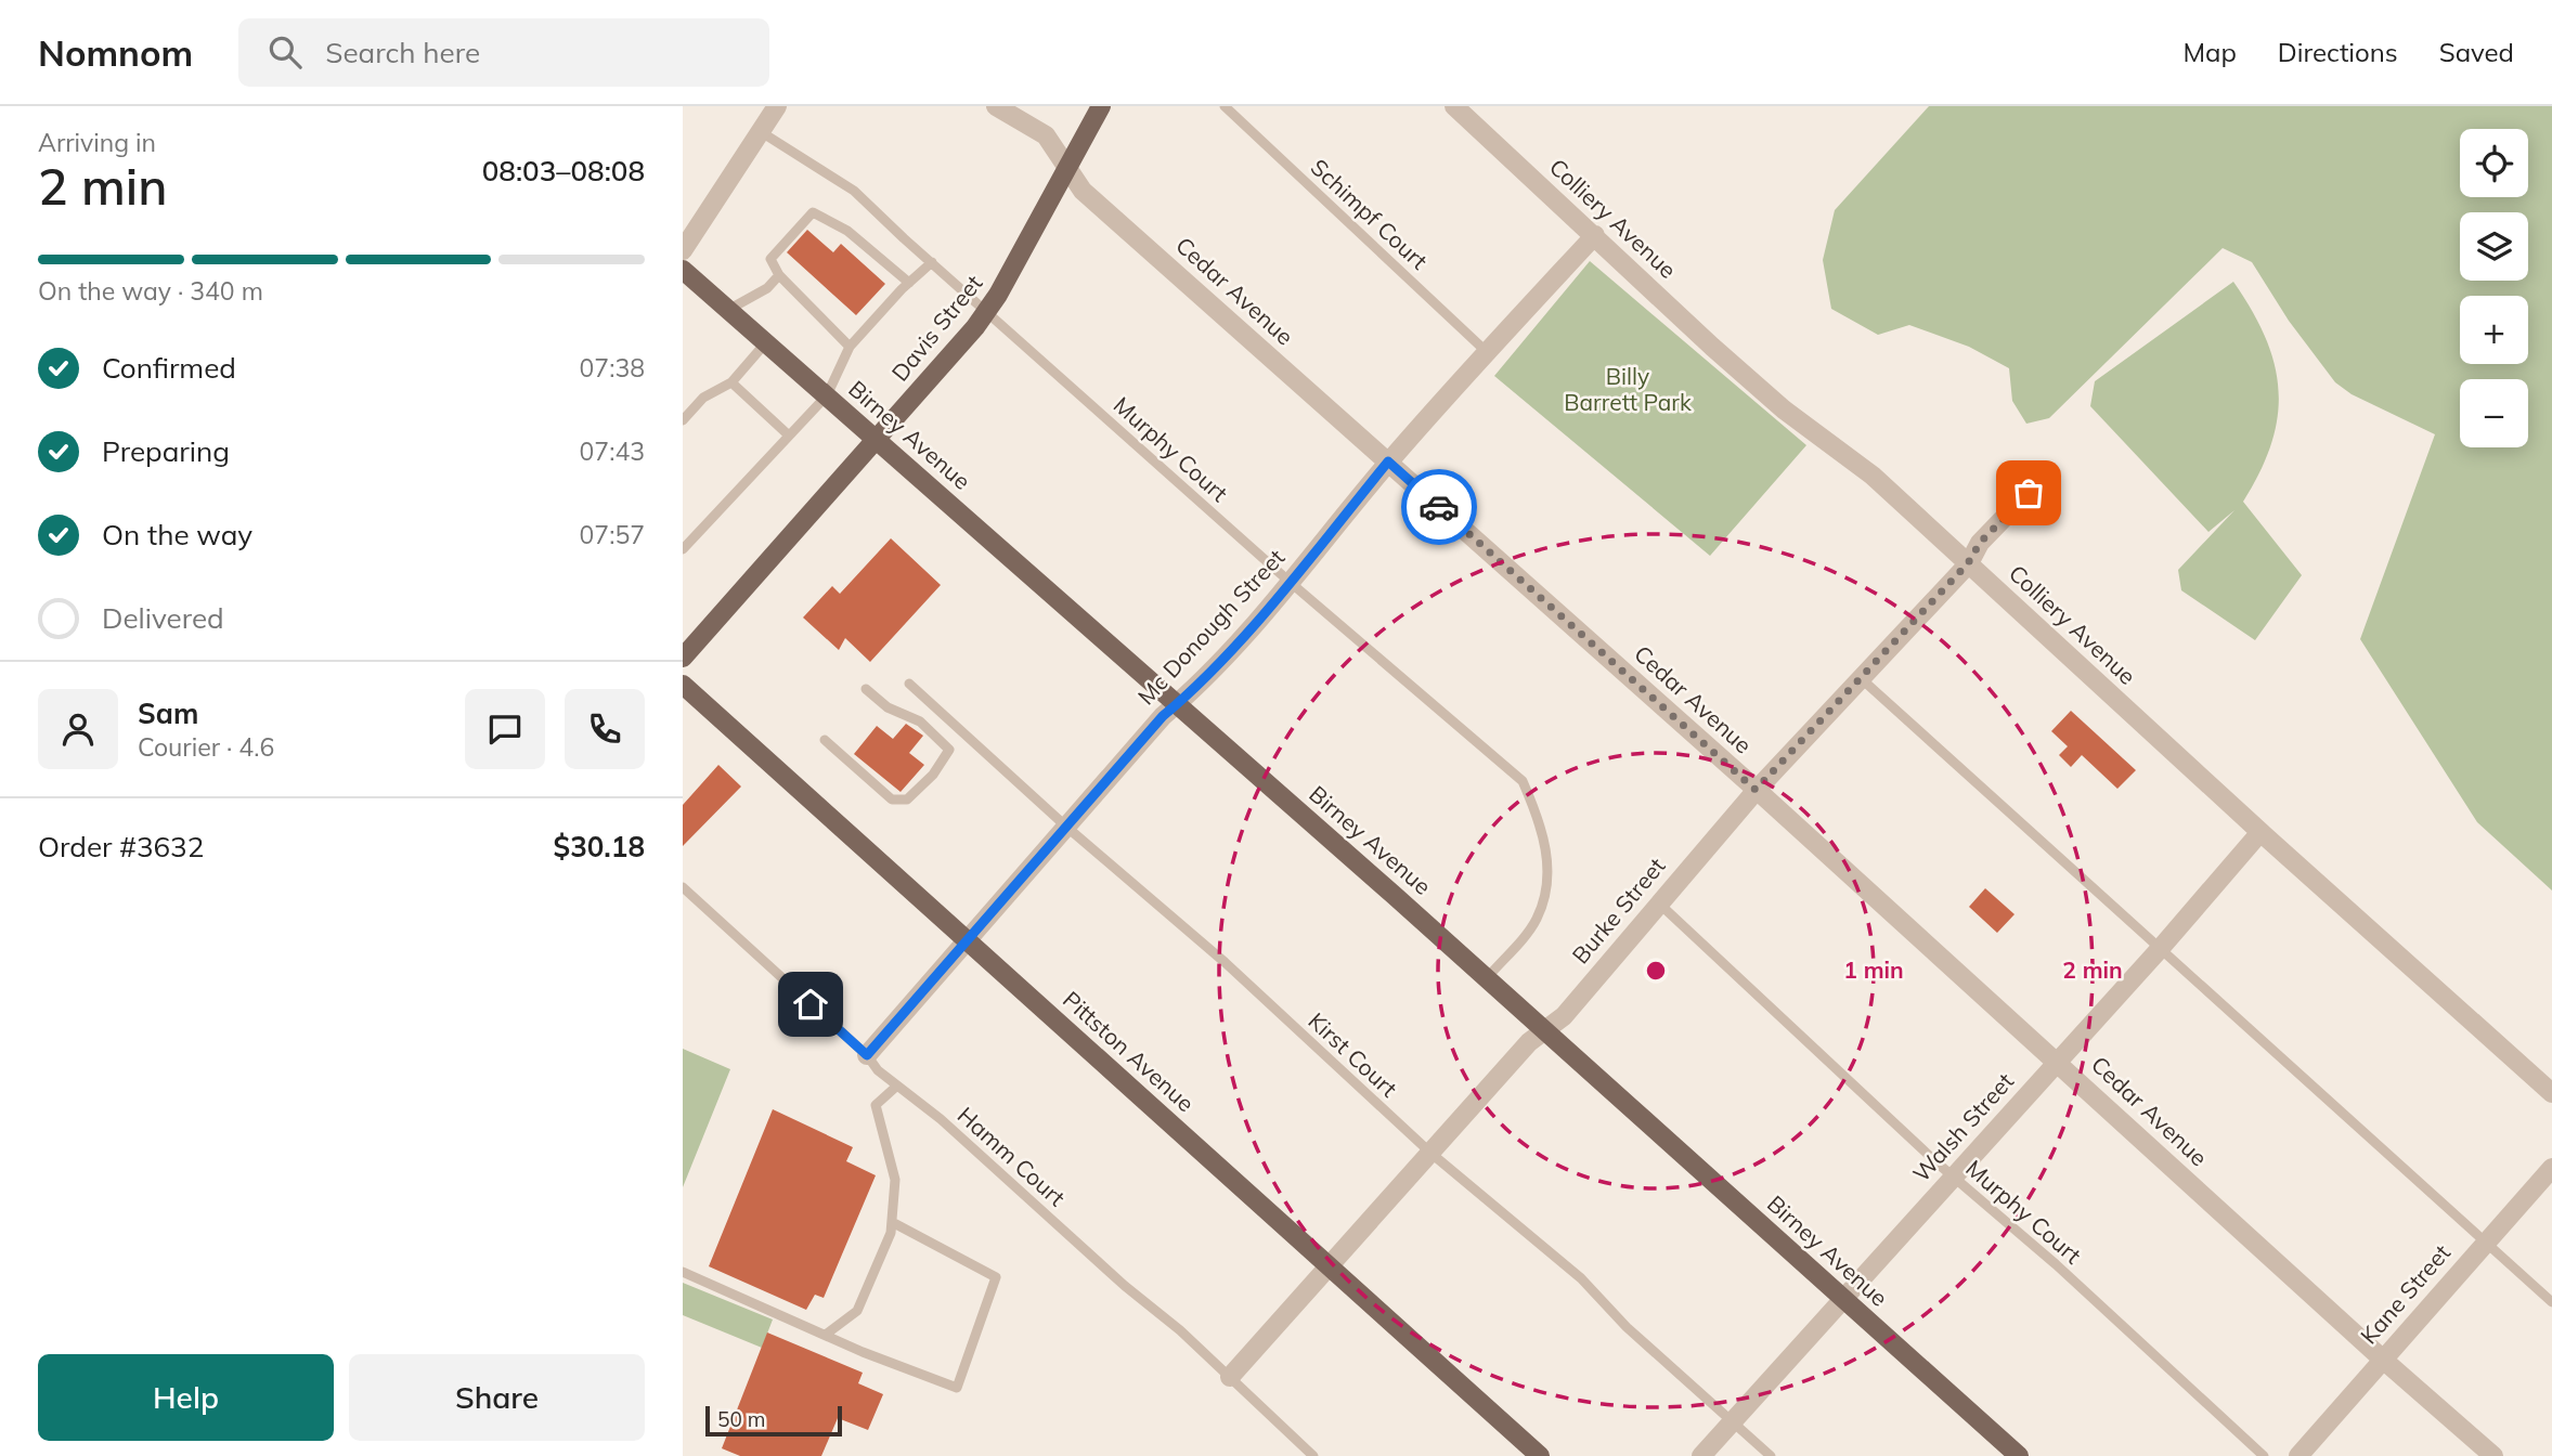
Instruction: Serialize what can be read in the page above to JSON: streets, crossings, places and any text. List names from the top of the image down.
{
  "streets": {
    "main road": ["Davis Street", "Birney Avenue", "Pittston Avenue"],
    "street": [
      "Colliery Avenue",
      "Cedar Avenue",
      "Mc Donough Street",
      "Burke Street",
      "Walsh Street",
      "Kane Street"
    ],
    "lane": [
      "Schimpf Court",
      "Murphy Court",
      "Kirst Court",
      "Hamm Court"
    ]
  },
  "crossings": [
    ["Schimpf Court", "Mc Donough Street"],
    ["Colliery Avenue", "Mc Donough Street"],
    ["Colliery Avenue", "Burke Street"],
    ["Colliery Avenue", "Walsh Street"],
    ["Cedar Avenue", "Davis Street"],
    ["Cedar Avenue", "Mc Donough Street"],
    ["Cedar Avenue", "Burke Street"],
    ["Cedar Avenue", "Walsh Street"],
    ["Cedar Avenue", "Kane Street"],
    ["Davis Street", "Birney Avenue"],
    ["Davis Street", "Murphy Court"],
    ["Birney Avenue", "Murphy Court"],
    ["Birney Avenue", "Mc Donough Street"],
    ["Birney Avenue", "Burke Street"],
    ["Birney Avenue", "Walsh Street"],
    ["Murphy Court", "Mc Donough Street"],
    ["Murphy Court", "Burke Street"],
    ["Murphy Court", "Walsh Street"],
    ["Mc Donough Street", "Pittston Avenue"],
    ["Mc Donough Street", "Kirst Court"],
    ["Mc Donough Street", "Hamm Court"],
    ["Burke Street", "Pittston Avenue"],
    ["Burke Street", "Kirst Court"],
    ["Burke Street", "Hamm Court"],
    ["Kirst Court", "Walsh Street"]
  ],
  "parks": ["Billy Barrett Park"],
  "scale_bar": "50 m",
  "page": {
    "header": "Nomnom",
    "search": "Search here",
    "nav": ["Map", "Directions", "Saved"],
    "heading": ["2 min", "Arriving in", "08:03–08:08"],
    "panel": [
      "Sam",
      "Courier · 4.6",
      "Order #3632",
      "$30.18"
    ],
    "map_buttons": ["+", "−"],
    "bar": "On the way · 340 m",
    "list": [
      ["Confirmed", "07:38"],
      ["Preparing", "07:43"],
      ["On the way", "07:57"],
      "Delivered"
    ],
    "buttons": ["Help", "Share"],
    "scale": "50 m"
  },
  "rings": ["1 min", "2 min"]
}
